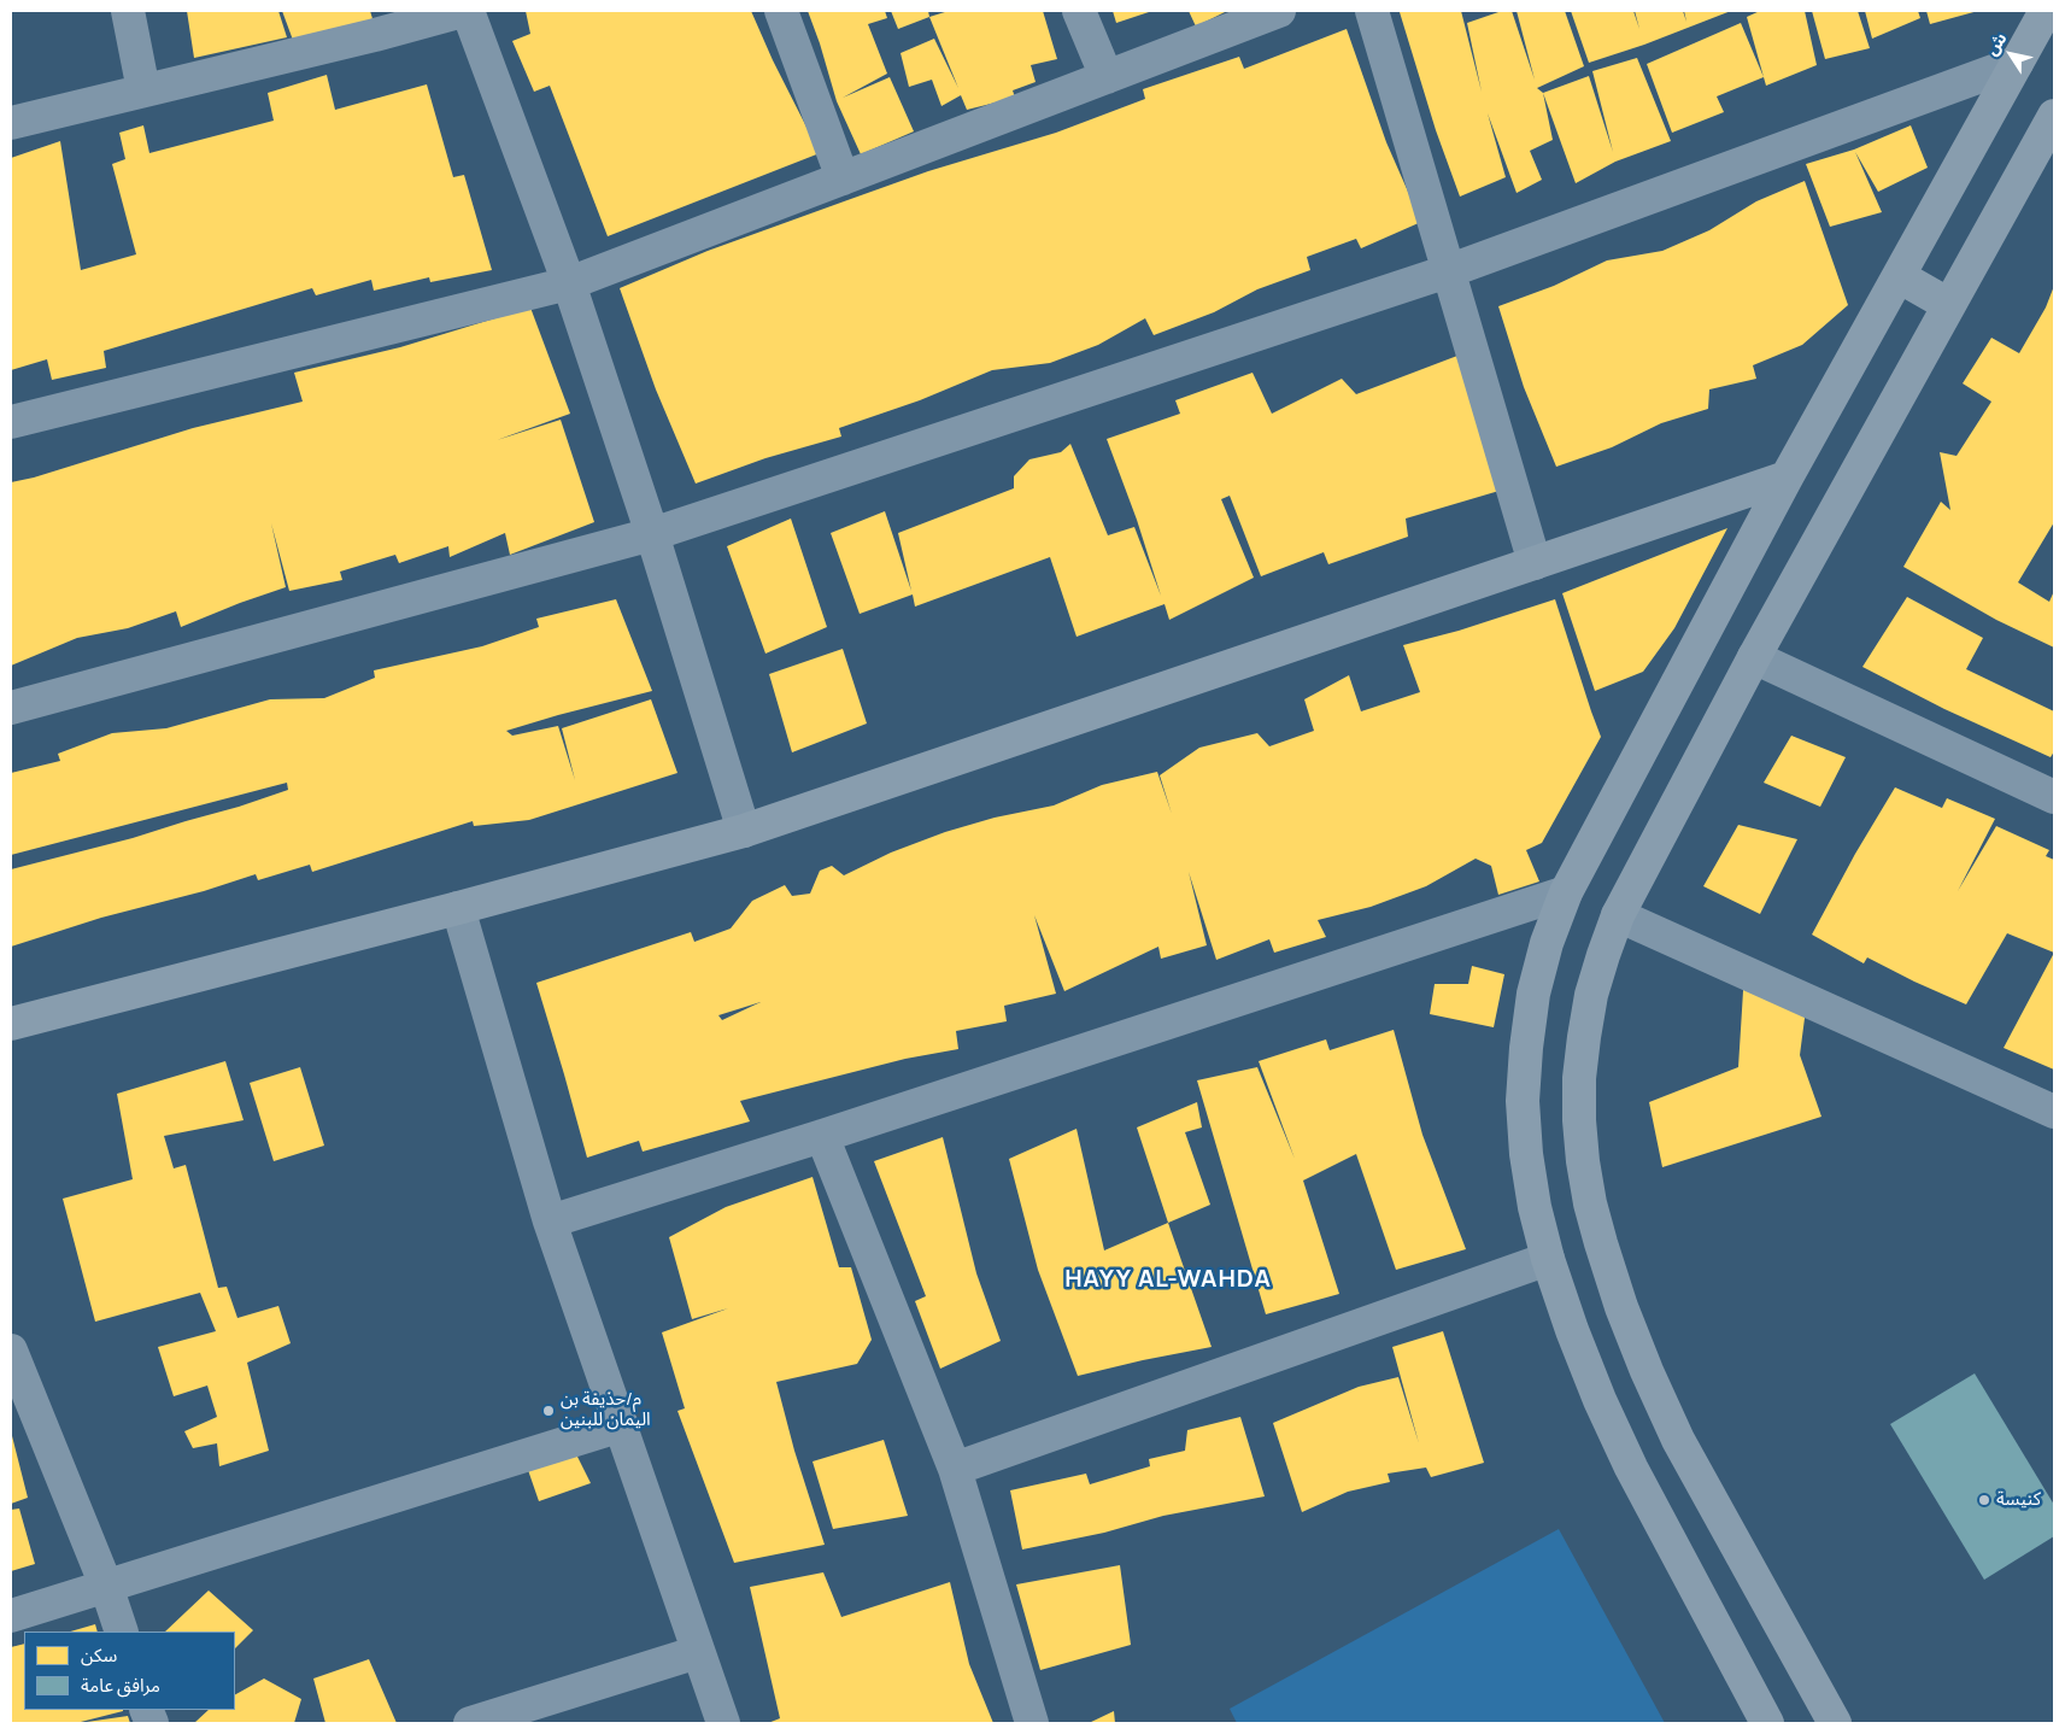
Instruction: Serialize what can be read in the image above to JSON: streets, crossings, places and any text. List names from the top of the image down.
{
  "districts": ["HAYY AL-WAHDA"],
  "places": ["م/حذيفة بن اليمان للبنين", "كنيسة"],
  "legend": ["سكن", "مرافق عامة"],
  "north": "top left"
}
